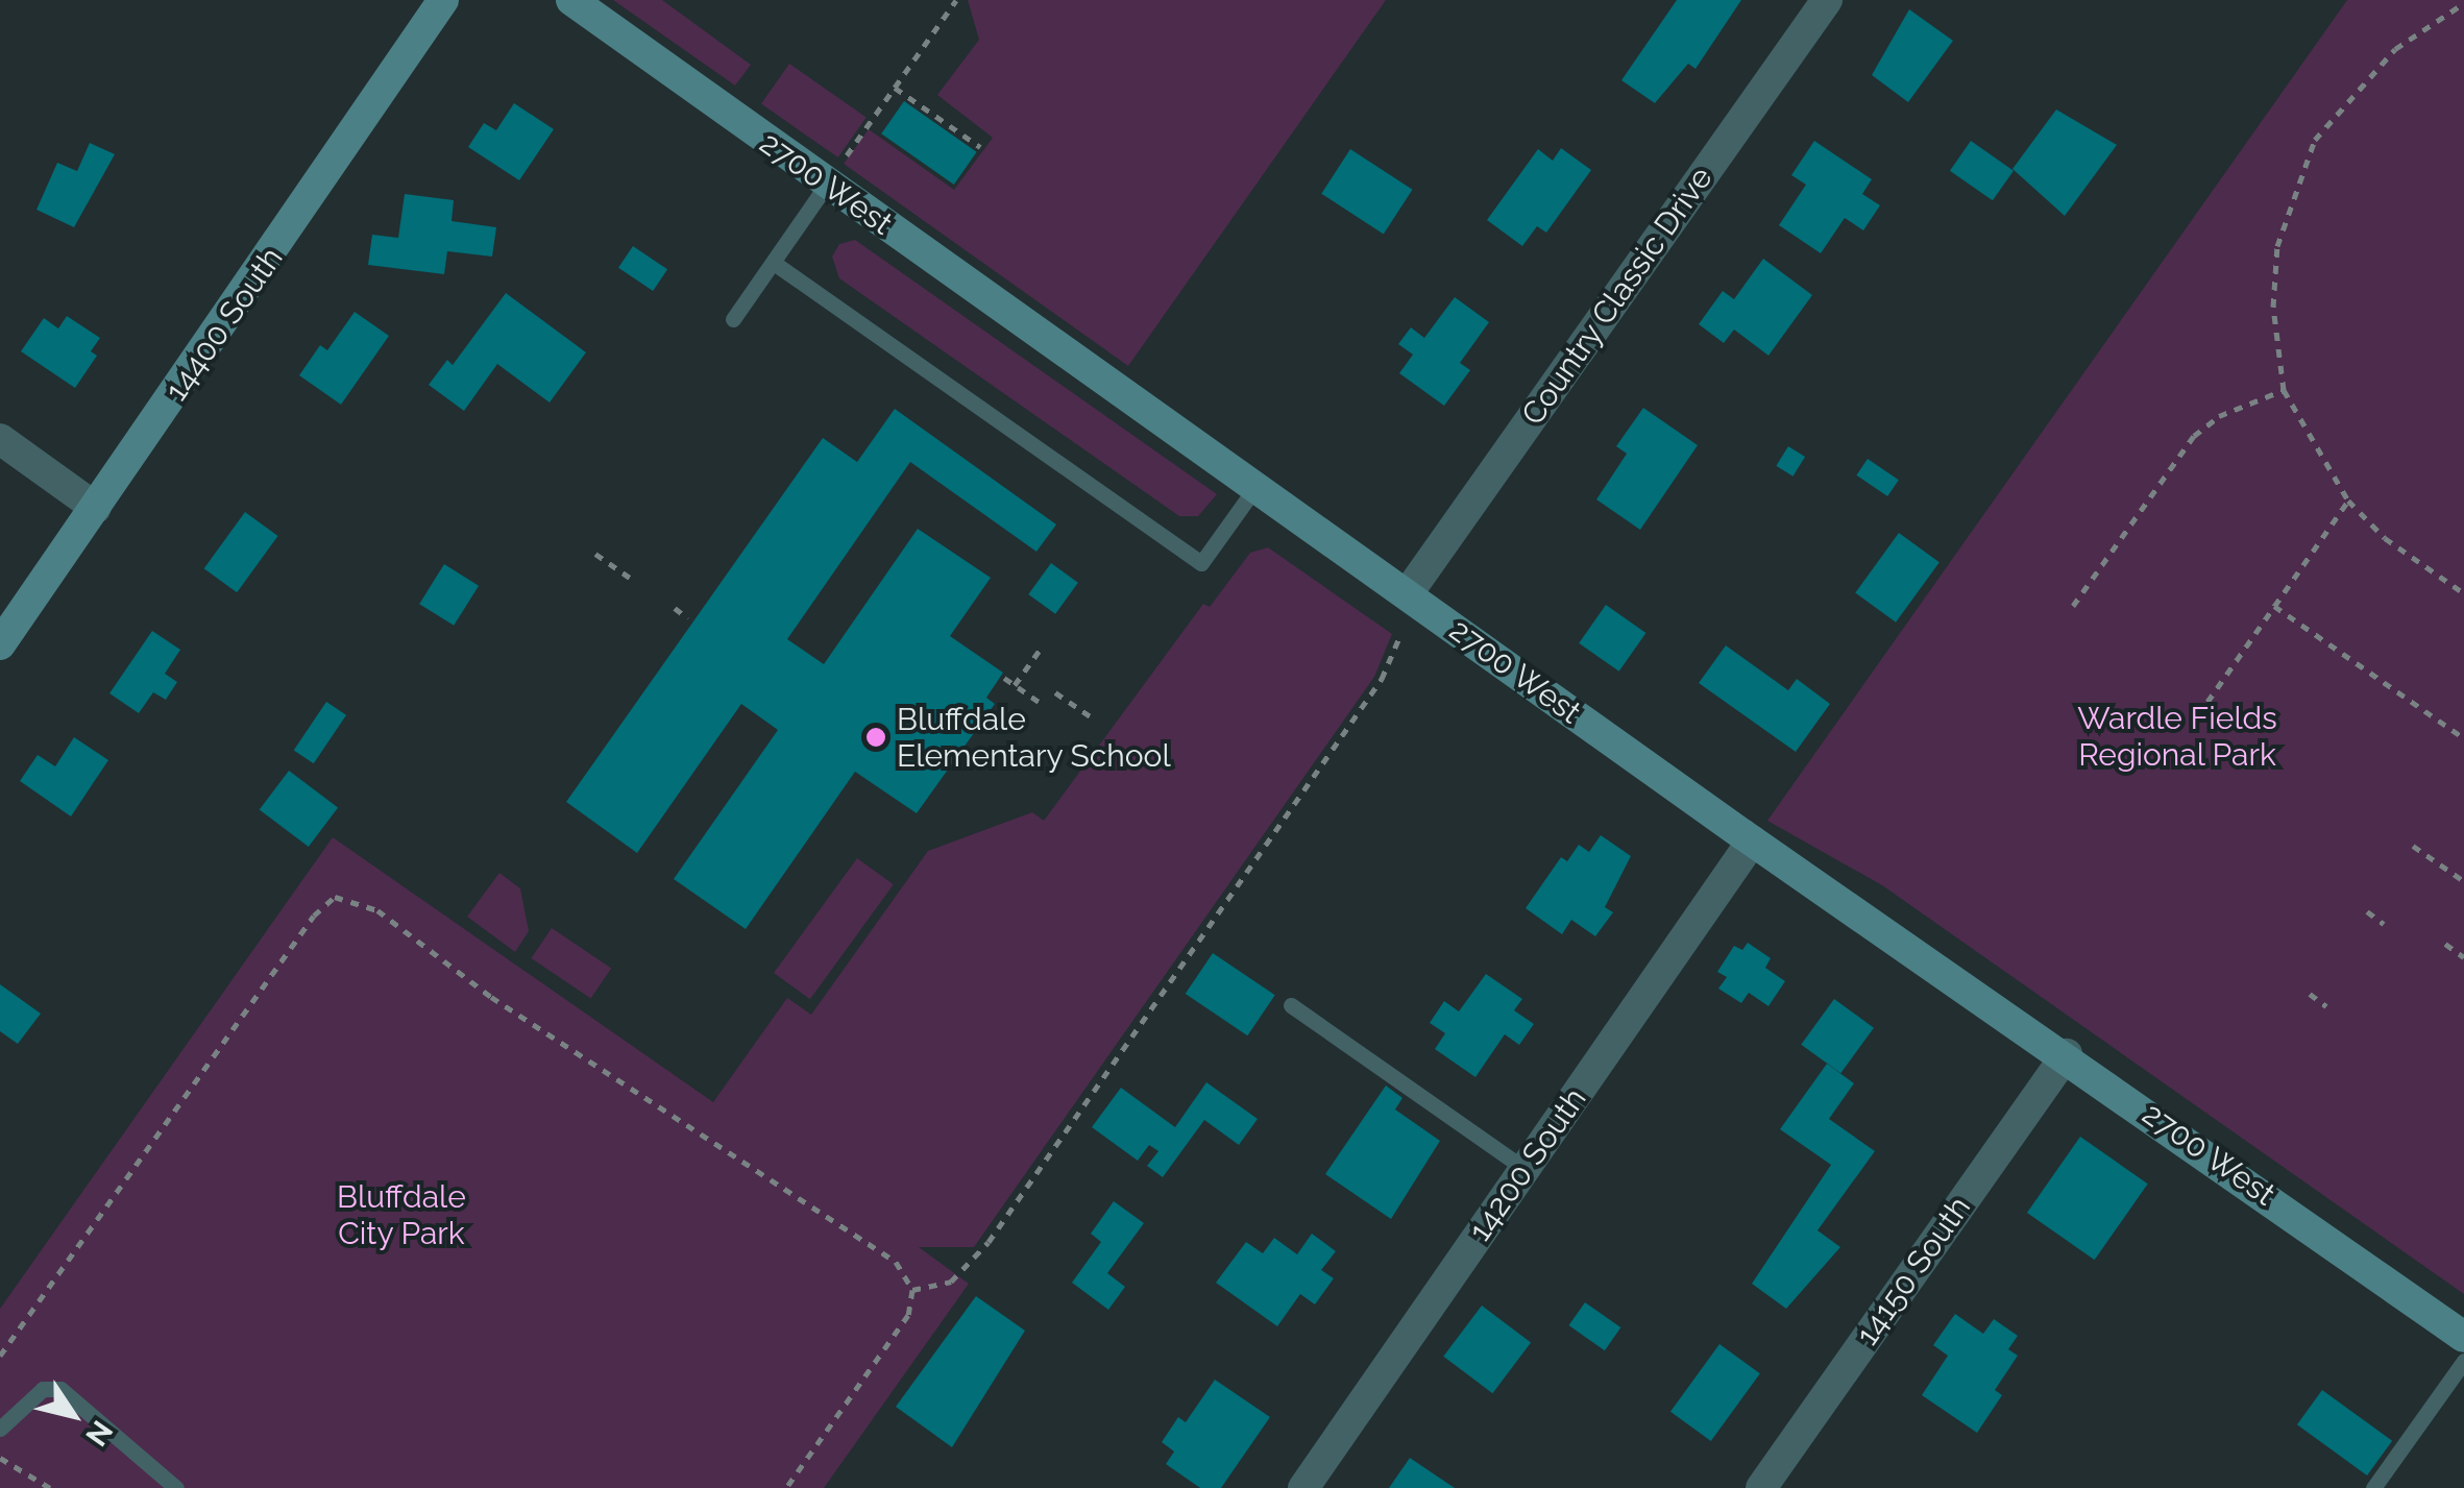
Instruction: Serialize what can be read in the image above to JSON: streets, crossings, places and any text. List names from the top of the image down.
{
  "streets": {
    "main road": ["2700 West", "14400 South"],
    "street": ["Country Classic Drive", "14200 South", "14150 South"]
  },
  "crossings": [
    ["2700 West", "Country Classic Drive"],
    ["2700 West", "14200 South"],
    ["2700 West", "14150 South"]
  ],
  "parks": ["Wardle Fields Regional Park", "Bluffdale City Park"],
  "places": ["Bluffdale Elementary School"],
  "north": "bottom right"
}
